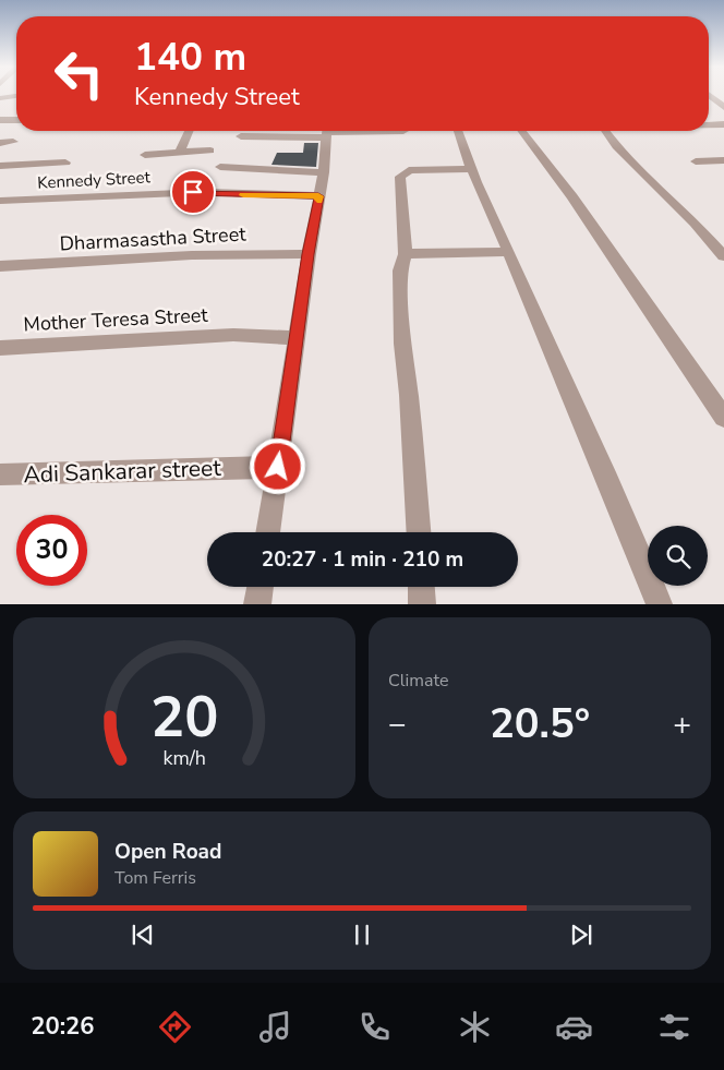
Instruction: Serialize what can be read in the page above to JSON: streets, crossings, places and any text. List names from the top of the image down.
{
  "streets": {
    "street": [
      "Kennedy Street",
      "Dharmasastha Street",
      "Mother Teresa Street",
      "Adi Sankarar street"
    ]
  },
  "page": {
    "turn": ["140 m", "Kennedy Street"],
    "limit": "30",
    "trip": "20:27 · 1 min · 210 m",
    "tile": "Climate",
    "heat": ["−", "20.5°", "+"],
    "song": ["Open Road", "Tom Ferris"],
    "tabs": "20:26",
    "gauge": ["20", "km/h"]
  }
}
